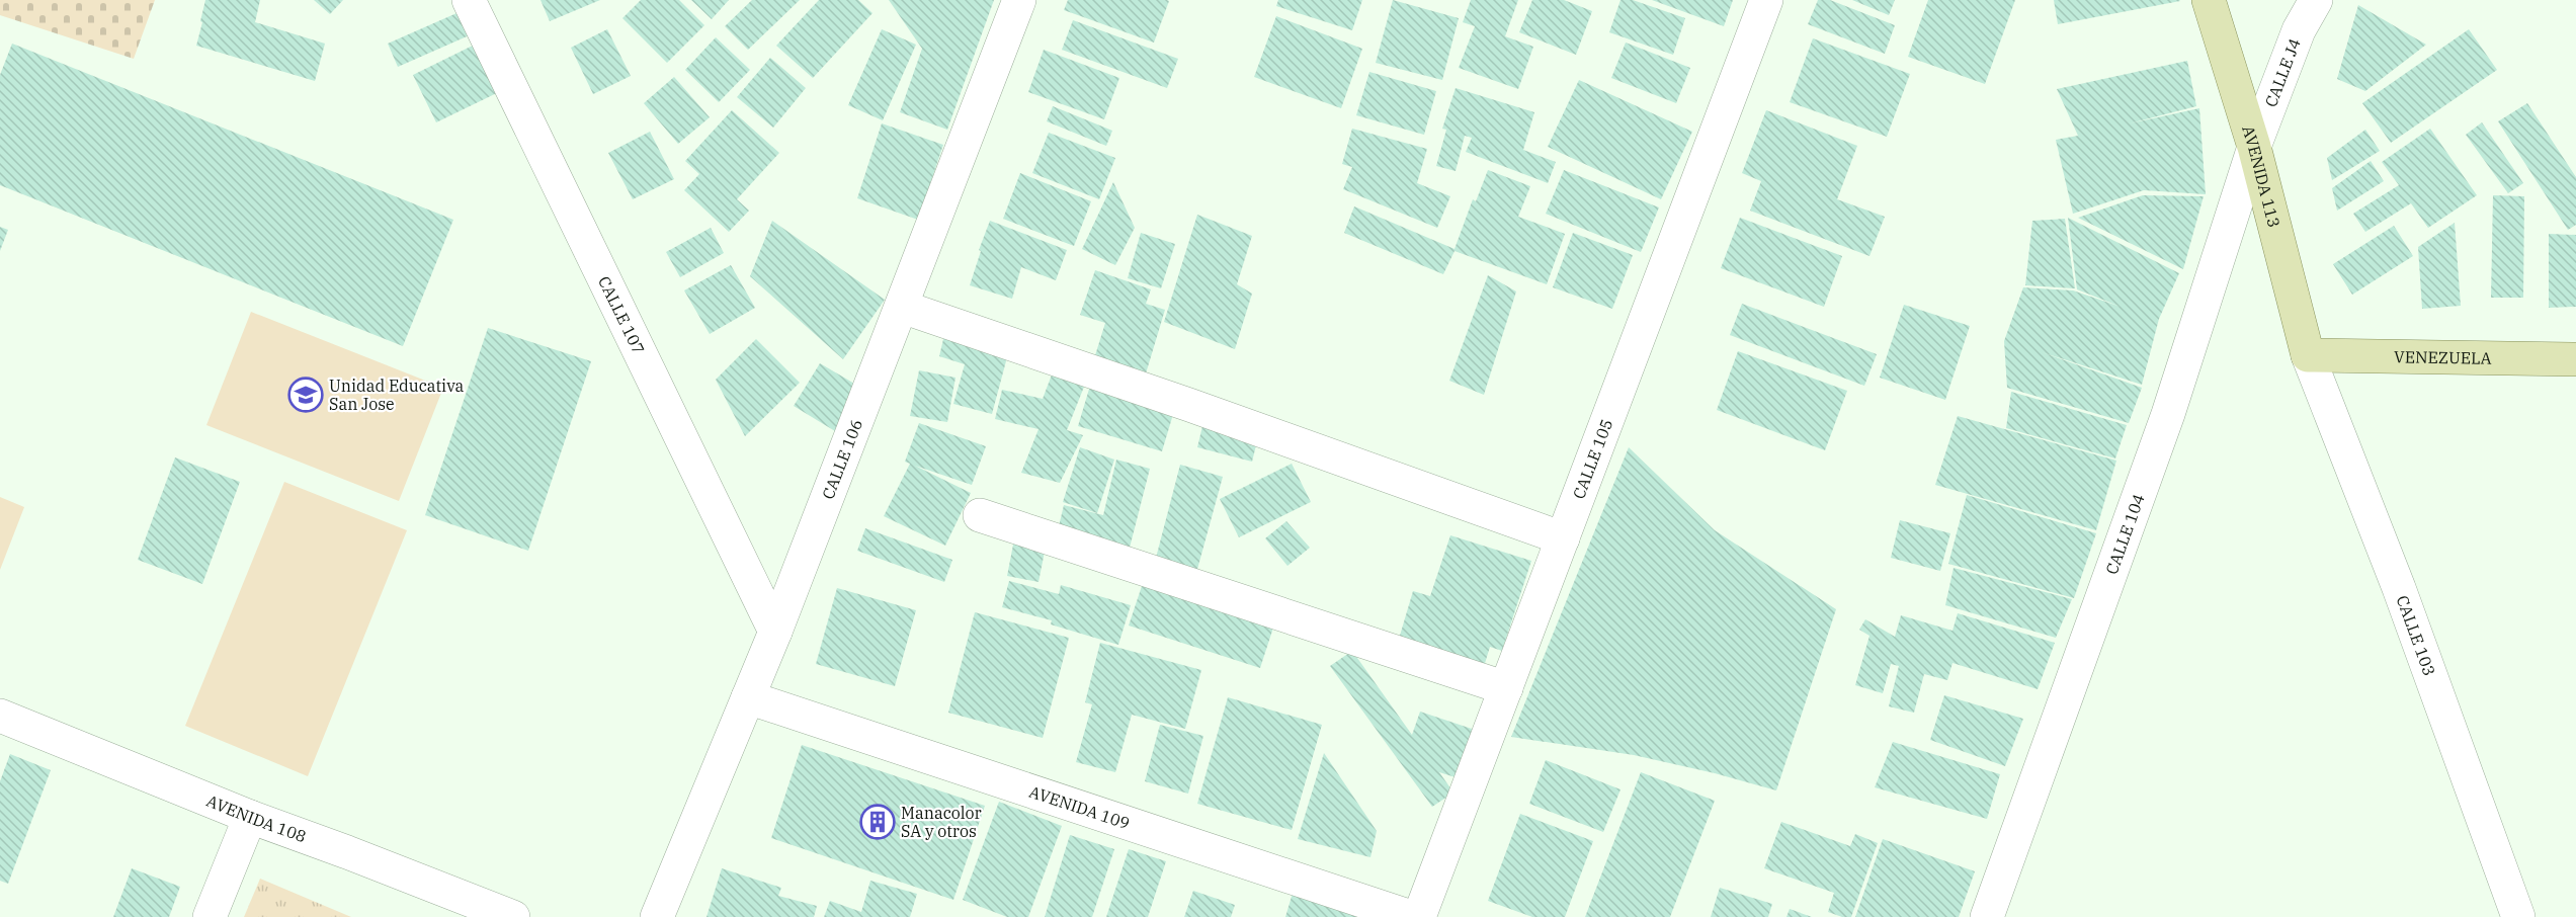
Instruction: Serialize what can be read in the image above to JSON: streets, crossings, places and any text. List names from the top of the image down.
{
  "streets": {
    "main road": ["AVENIDA 113", "VENEZUELA"],
    "street": [
      "CALLE J4",
      "CALLE 107",
      "CALLE 105",
      "CALLE 106",
      "CALLE 104",
      "CALLE 103",
      "AVENIDA 109",
      "AVENIDA 108"
    ]
  },
  "crossings": [
    ["CALLE J4", "AVENIDA 113"],
    ["CALLE J4", "CALLE 104"],
    ["AVENIDA 113", "VENEZUELA"],
    ["AVENIDA 113", "CALLE 104"],
    ["AVENIDA 113", "CALLE 103"],
    ["CALLE 107", "CALLE 106"],
    ["VENEZUELA", "CALLE 103"],
    ["CALLE 106", "AVENIDA 109"]
  ],
  "places": {
    "school or university": ["Unidad Educativa San Jose"],
    "building": ["Manacolor SA y otros"]
  }
}
